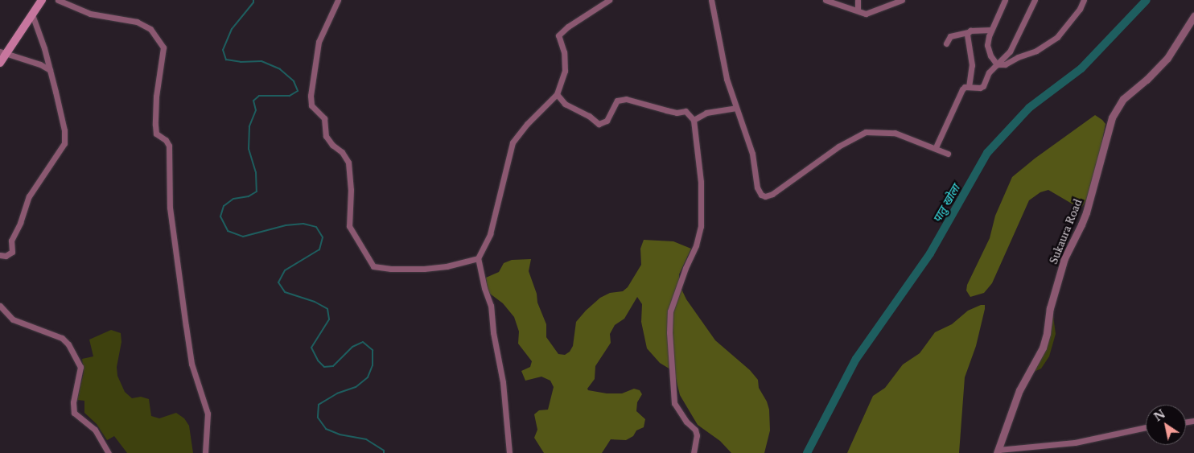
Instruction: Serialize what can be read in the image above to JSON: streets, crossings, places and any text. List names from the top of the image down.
{
  "streets": {
    "street": ["Sukaura Road"]
  },
  "water": ["पातु खोला"],
  "north": "top left"
}
